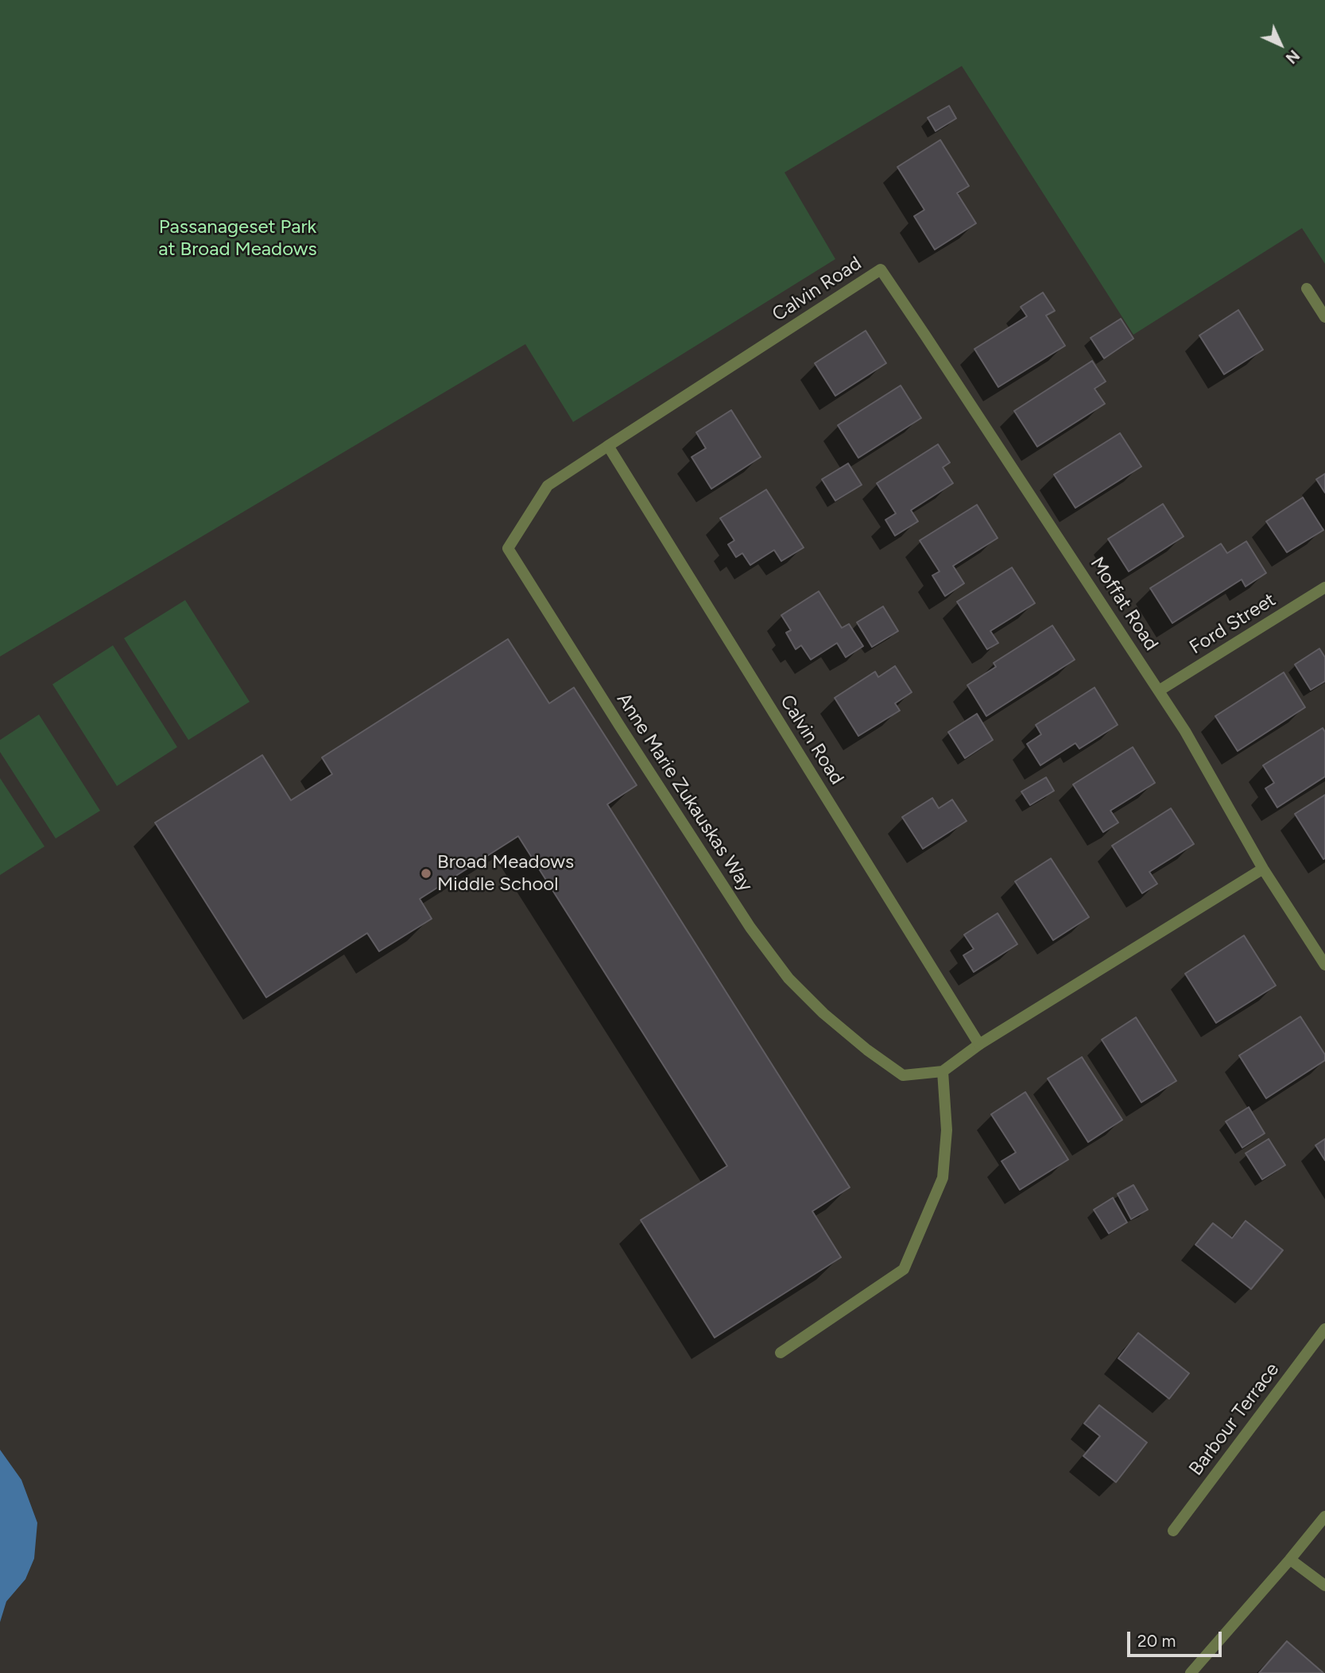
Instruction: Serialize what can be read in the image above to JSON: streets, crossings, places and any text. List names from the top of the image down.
{
  "streets": {
    "street": [
      "Calvin Road",
      "Moffat Road",
      "Ford Street",
      "Anne Marie Zukauskas Way",
      "Barbour Terrace"
    ]
  },
  "crossings": [
    ["Calvin Road", "Moffat Road"],
    ["Calvin Road", "Anne Marie Zukauskas Way"],
    ["Moffat Road", "Ford Street"]
  ],
  "parks": ["Passanageset Park at Broad Meadows"],
  "places": ["Broad Meadows Middle School"],
  "scale_bar": "20 m",
  "north": "bottom right"
}
